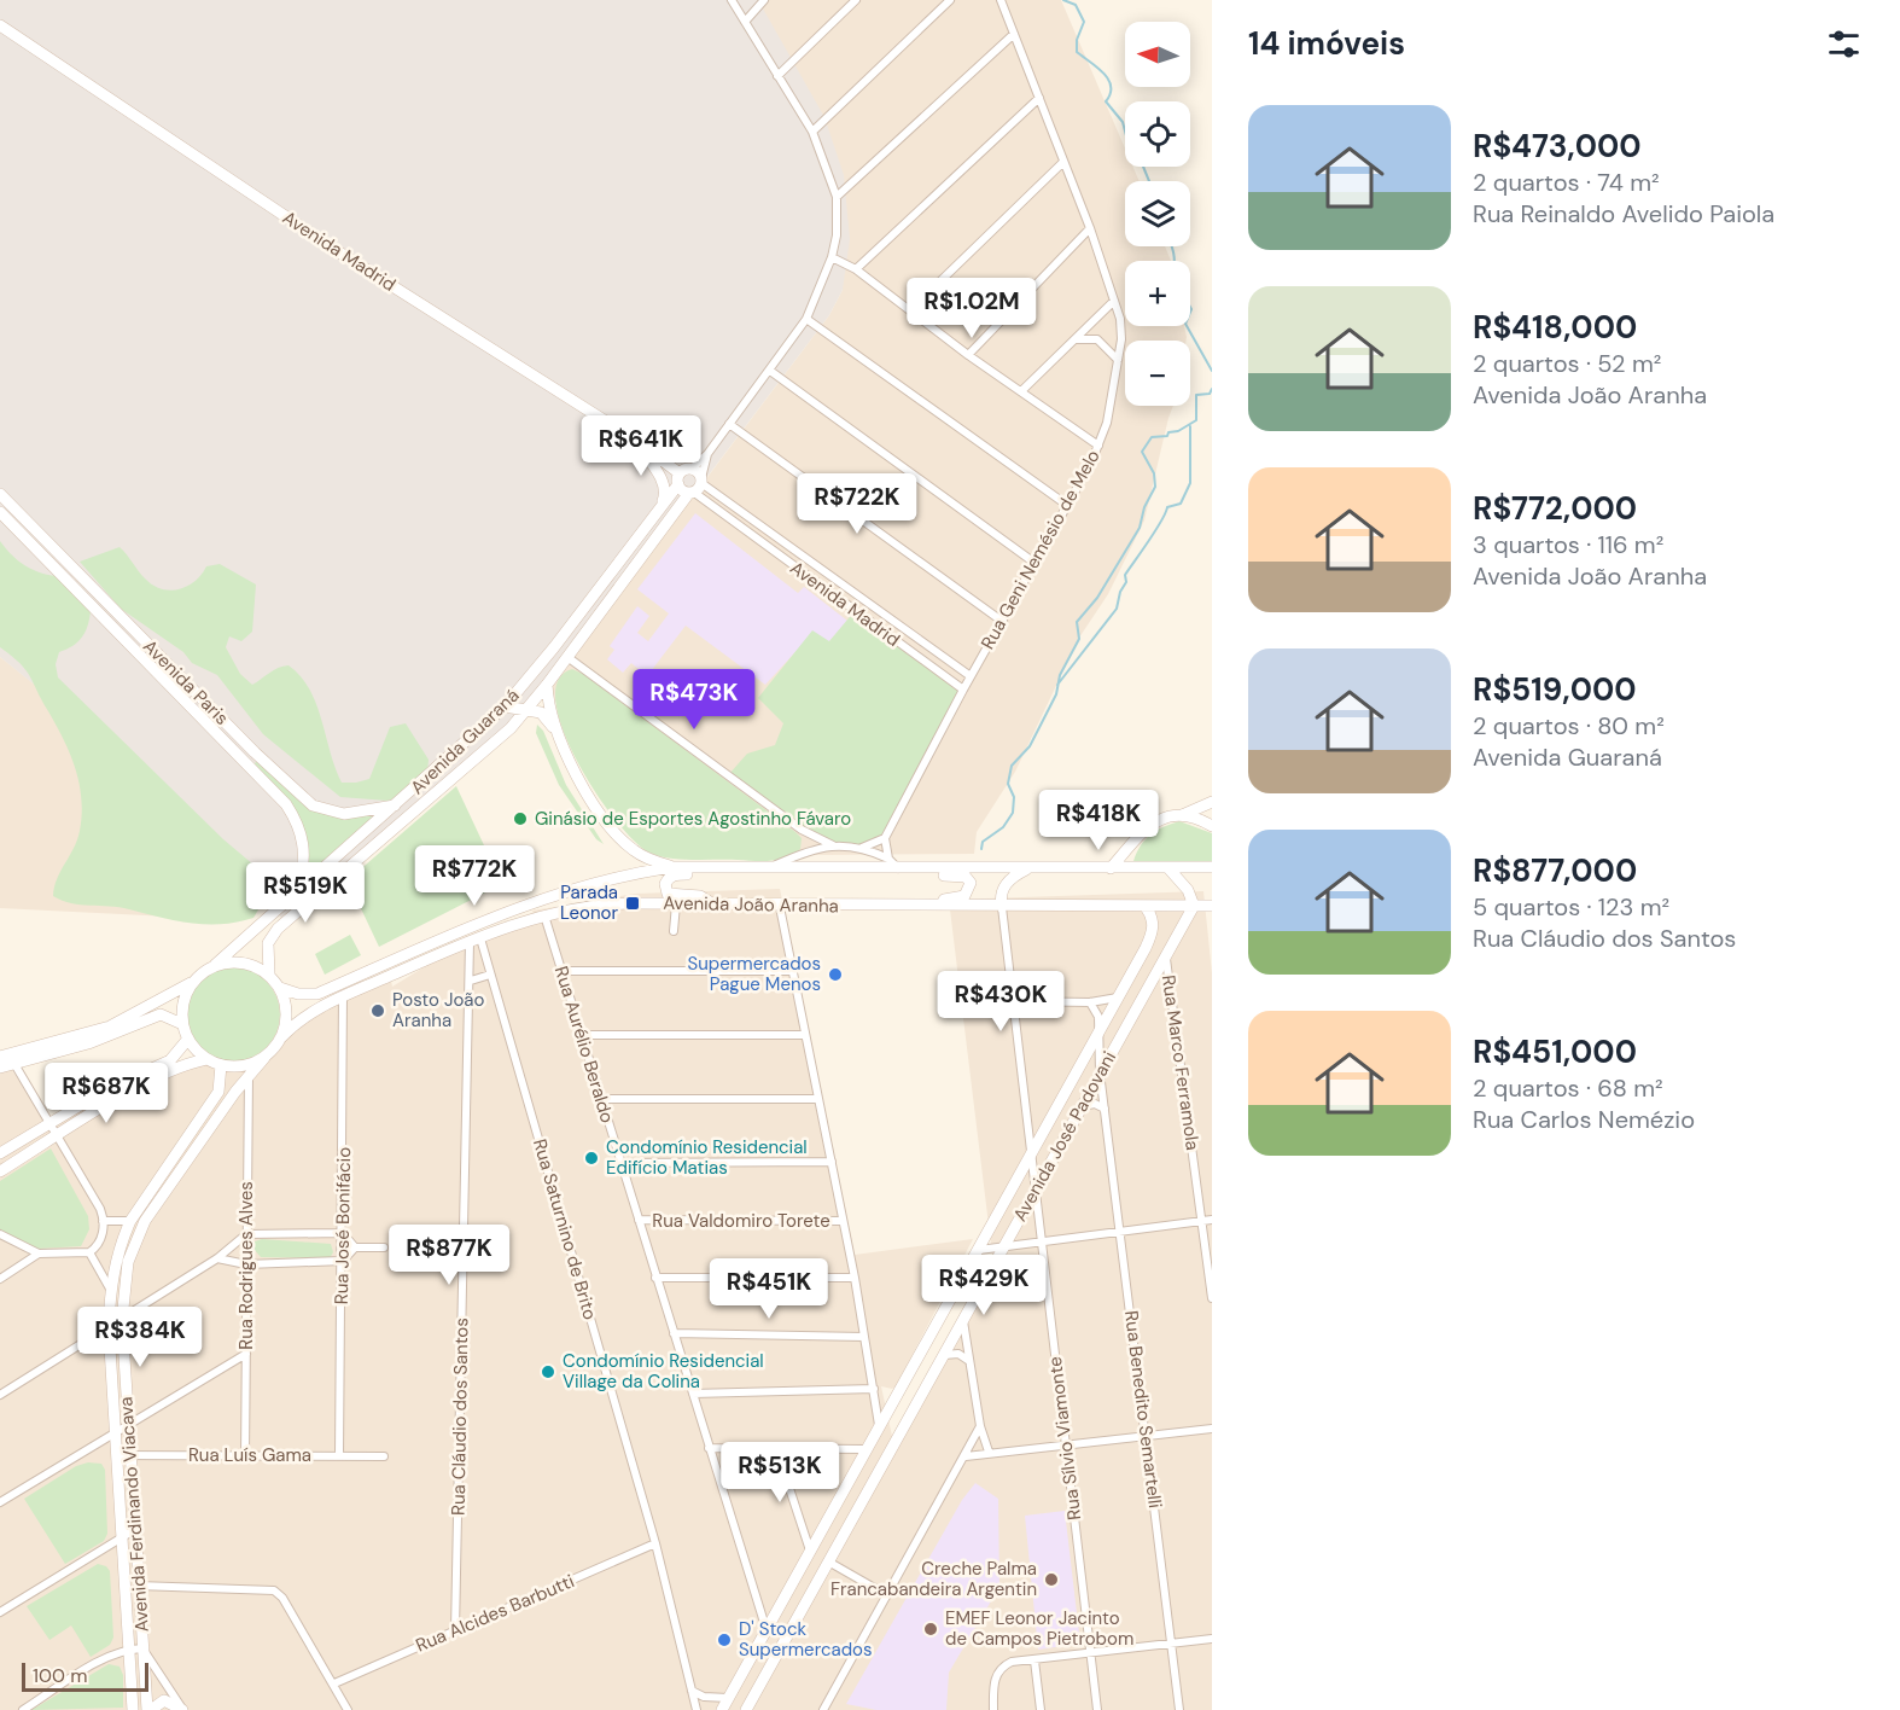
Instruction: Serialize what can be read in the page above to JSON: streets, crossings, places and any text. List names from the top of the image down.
{
  "streets": {
    "street": [
      "Avenida Madrid",
      "Rua Geni Nemésio de Melo",
      "Avenida Paris",
      "Avenida Guaraná",
      "Avenida João Aranha",
      "Rua Aurélio Beraldo",
      "Rua Marco Ferramola",
      "Avenida José Padovani",
      "Rua Valdomiro Torete",
      "Rua José Bonifácio",
      "Rua Saturnino de Brito",
      "Rua Rodrigues Alves",
      "Rua Benedito Semartelli",
      "Rua Cláudio dos Santos",
      "Rua Sílvio Viamonte",
      "Rua Luís Gama",
      "Avenida Ferdinando Viacava",
      "Rua Alcides Barbutti"
    ]
  },
  "crossings": [
    ["Avenida Madrid", "Rua Geni Nemésio de Melo"],
    ["Avenida Madrid", "Avenida Guaraná"],
    ["Avenida Paris", "Avenida Guaraná"],
    ["Avenida Guaraná", "Avenida João Aranha"],
    ["Avenida Guaraná", "Avenida Ferdinando Viacava"],
    ["Avenida João Aranha", "Rua Aurélio Beraldo"],
    ["Avenida João Aranha", "Avenida José Padovani"],
    ["Avenida João Aranha", "Rua José Bonifácio"],
    ["Avenida João Aranha", "Rua Saturnino de Brito"],
    ["Avenida João Aranha", "Rua Cláudio dos Santos"],
    ["Avenida João Aranha", "Rua Sílvio Viamonte"],
    ["Avenida João Aranha", "Avenida Ferdinando Viacava"],
    ["Rua Aurélio Beraldo", "Avenida José Padovani"],
    ["Rua Aurélio Beraldo", "Rua Valdomiro Torete"],
    ["Rua Marco Ferramola", "Avenida José Padovani"],
    ["Avenida José Padovani", "Rua Benedito Semartelli"],
    ["Avenida José Padovani", "Rua Sílvio Viamonte"],
    ["Rua José Bonifácio", "Rua Luís Gama"],
    ["Rua Saturnino de Brito", "Rua Cláudio dos Santos"],
    ["Rua Saturnino de Brito", "Rua Alcides Barbutti"],
    ["Rua Rodrigues Alves", "Rua Luís Gama"],
    ["Rua Rodrigues Alves", "Avenida Ferdinando Viacava"],
    ["Rua Cláudio dos Santos", "Rua Alcides Barbutti"],
    ["Rua Luís Gama", "Avenida Ferdinando Viacava"]
  ],
  "places": {
    "other": [
      "Ginásio de Esportes Agostinho Fávaro",
      "Supermercados Pague Menos",
      "Posto João Aranha",
      "Condomínio Residencial Edifício Matias",
      "Condomínio Residencial Village da Colina",
      "Creche Palma Francabandeira Argentin",
      "EMEF Leonor Jacinto de Campos Pietrobom",
      "D' Stock Supermercados"
    ],
    "transit": ["Parada Leonor"]
  },
  "scale_bar": "100 m",
  "north": "left",
  "page": {
    "heading": "14 imóveis",
    "map_buttons": ["+", "−"],
    "list": [
      {
        "name": "R$473,000",
        "note": "2 quartos · 74 m² · Rua Reinaldo Avelido Paiola"
      },
      {
        "name": "R$418,000",
        "note": "2 quartos · 52 m² · Avenida João Aranha"
      },
      {
        "name": "R$772,000",
        "note": "3 quartos · 116 m² · Avenida João Aranha"
      },
      {
        "name": "R$519,000",
        "note": "2 quartos · 80 m² · Avenida Guaraná"
      },
      {
        "name": "R$877,000",
        "note": "5 quartos · 123 m² · Rua Cláudio dos Santos"
      },
      {
        "name": "R$451,000",
        "note": "2 quartos · 68 m² · Rua Carlos Nemézio"
      }
    ],
    "price": [
      "R$1.02M",
      "R$641K",
      "R$722K",
      "R$473K",
      "R$418K",
      "R$772K",
      "R$519K",
      "R$430K",
      "R$687K",
      "R$877K",
      "R$429K",
      "R$451K",
      "R$384K",
      "R$513K"
    ],
    "scale": "100 m"
  }
}
